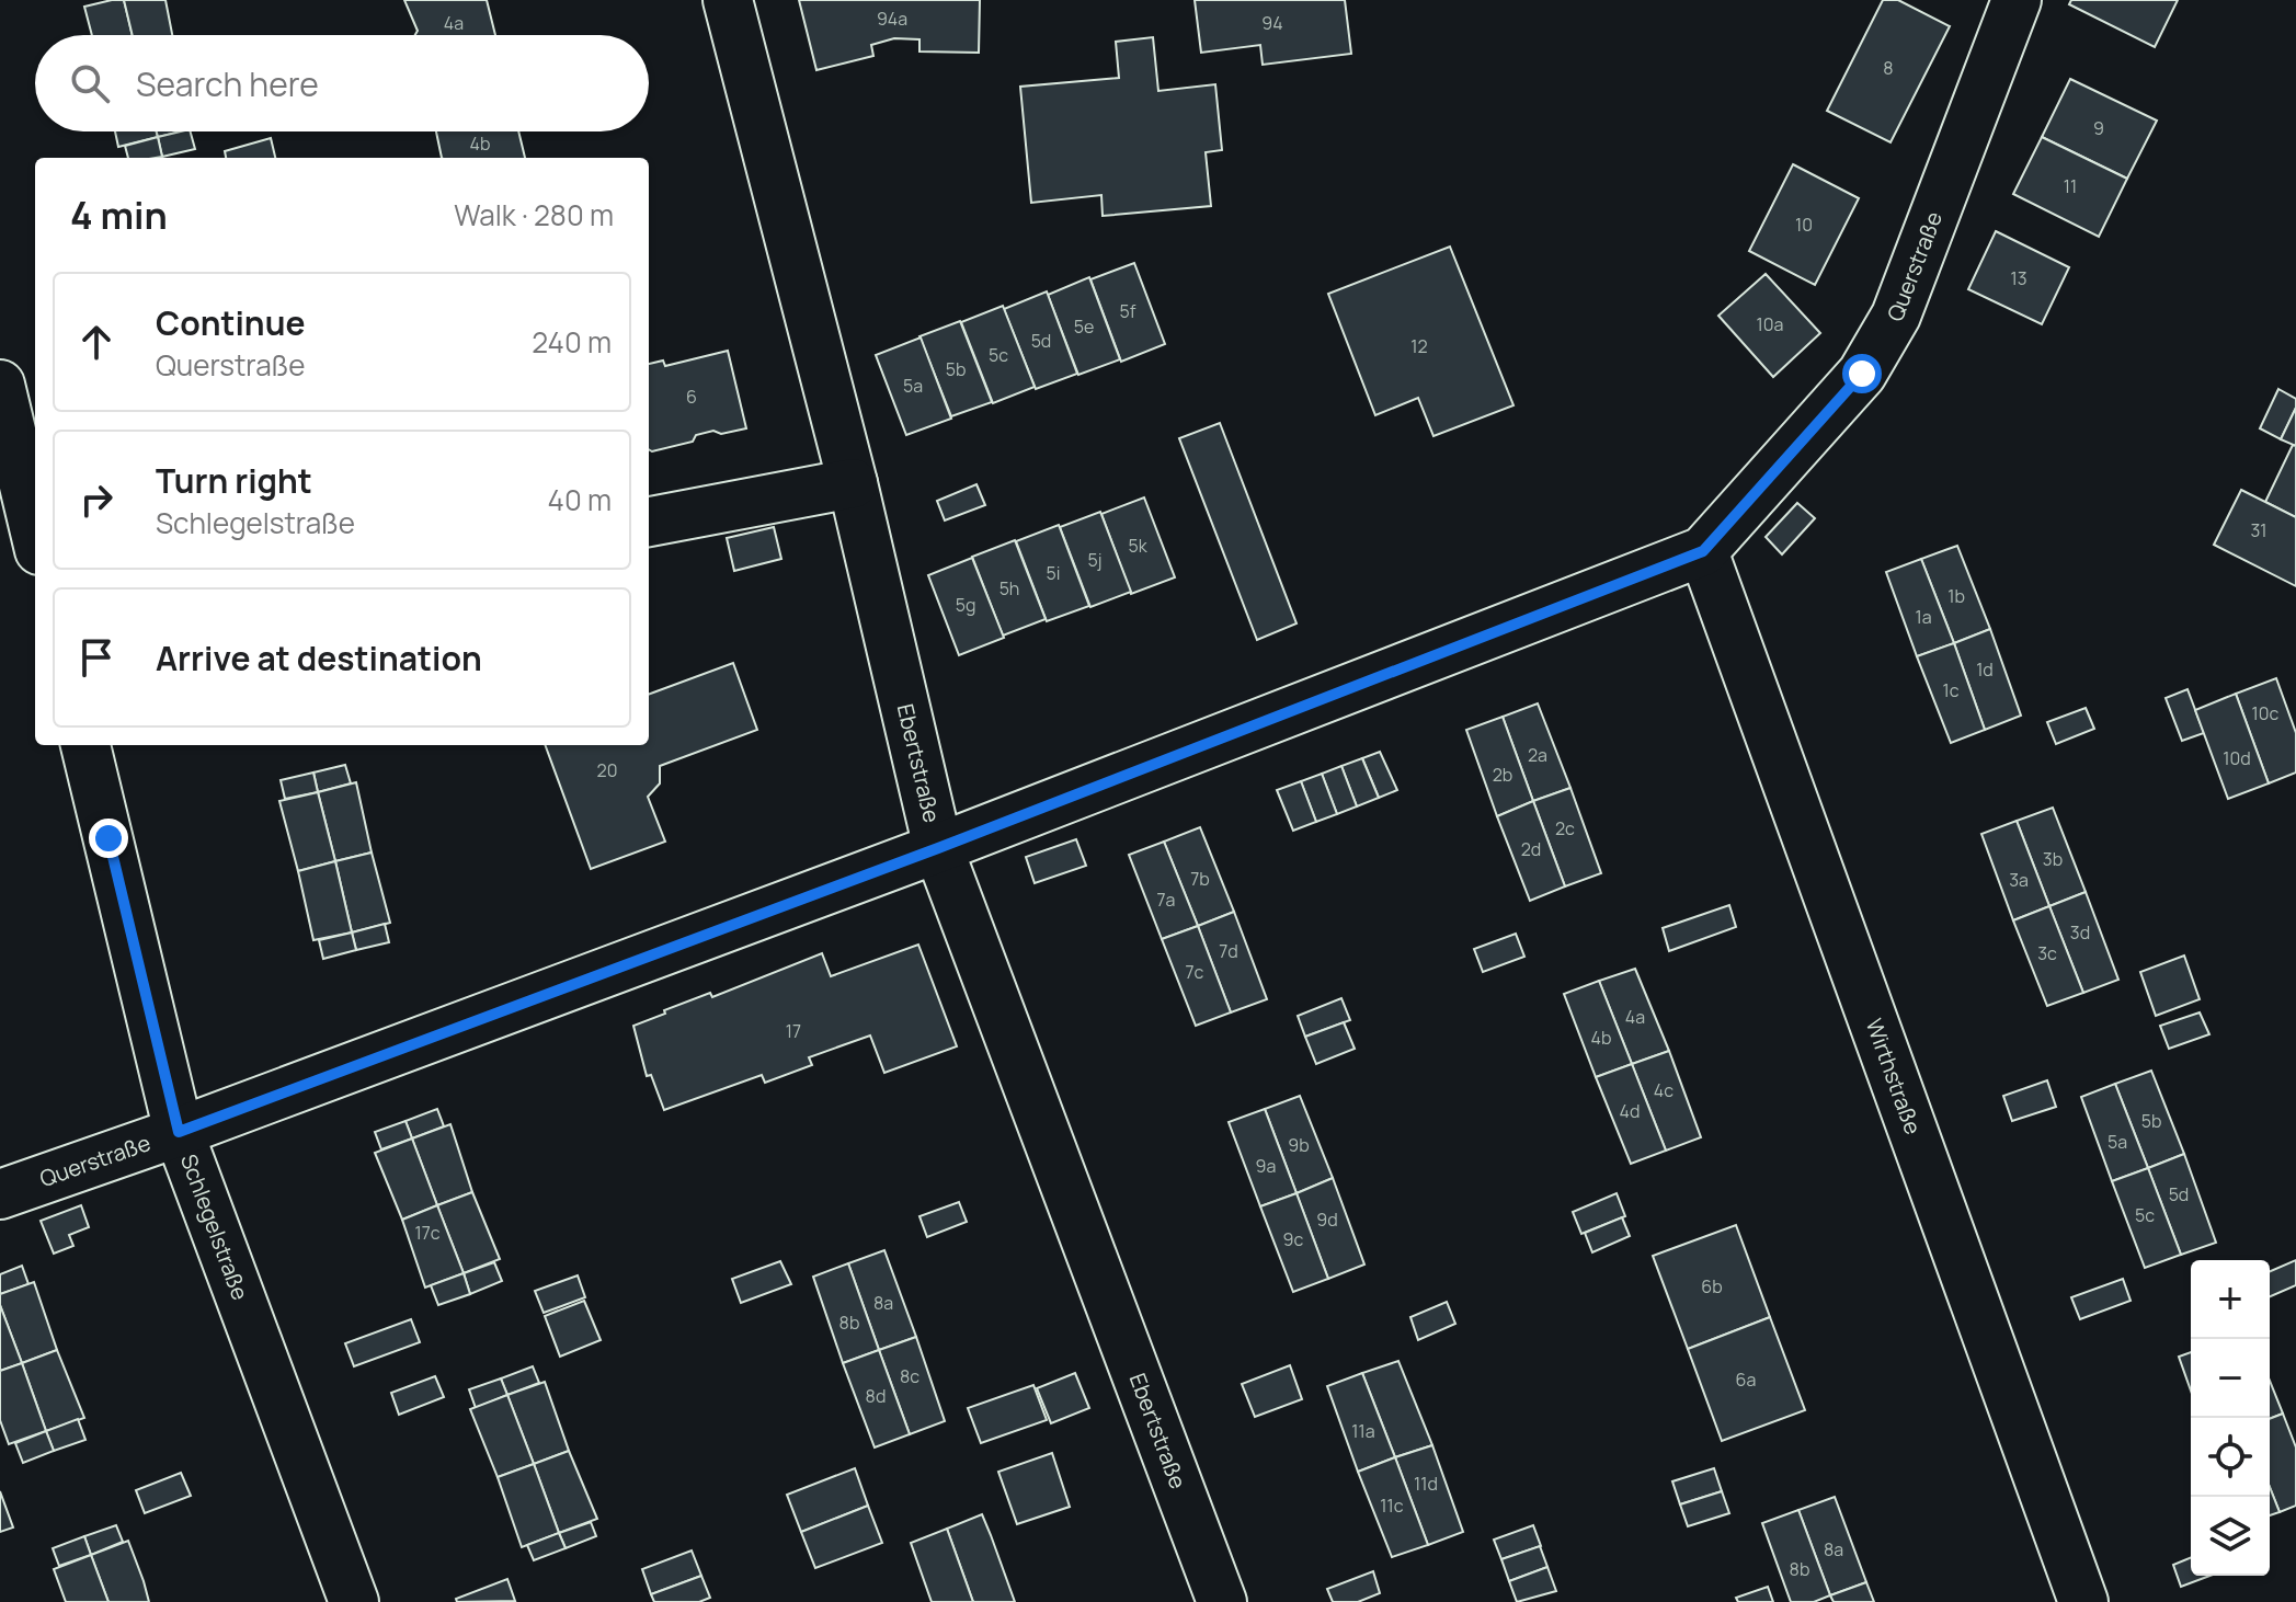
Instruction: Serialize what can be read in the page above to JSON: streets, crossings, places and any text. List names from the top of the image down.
{
  "streets": {
    "street": [
      "Querstraße",
      "Ebertstraße",
      "Wirthstraße",
      "Schlegelstraße"
    ]
  },
  "crossings": [
    ["Querstraße", "Ebertstraße"],
    ["Querstraße", "Wirthstraße"],
    ["Querstraße", "Schlegelstraße"]
  ],
  "house_numbers": [
    "94a",
    "4a",
    "94",
    "8",
    "9",
    "4b",
    "11",
    "10",
    "13",
    "5f",
    "10a",
    "5e",
    "5d",
    "12",
    "5c",
    "5b",
    "5a",
    "6",
    "31",
    "5k",
    "5j",
    "5i",
    "5h",
    "1b",
    "5g",
    "1a",
    "1d",
    "1c",
    "10c",
    "2a",
    "10d",
    "20",
    "2b",
    "2c",
    "2d",
    "3b",
    "7b",
    "3a",
    "7a",
    "3d",
    "7d",
    "3c",
    "7c",
    "4a",
    "17",
    "4b",
    "4c",
    "4d",
    "5b",
    "5a",
    "9b",
    "9a",
    "5d",
    "5c",
    "9d",
    "17c",
    "9c",
    "6b",
    "8a",
    "8b",
    "8c",
    "6a",
    "8d",
    "11a",
    "11d",
    "11c",
    "8a",
    "8b"
  ],
  "page": {
    "search": "Search here",
    "heading": ["4 min", "Walk · 280 m"],
    "list": [
      ["Continue", "Querstraße", "240 m"],
      ["Turn right", "Schlegelstraße", "40 m"],
      "Arrive at destination"
    ],
    "map_buttons": ["+", "−"]
  }
}
